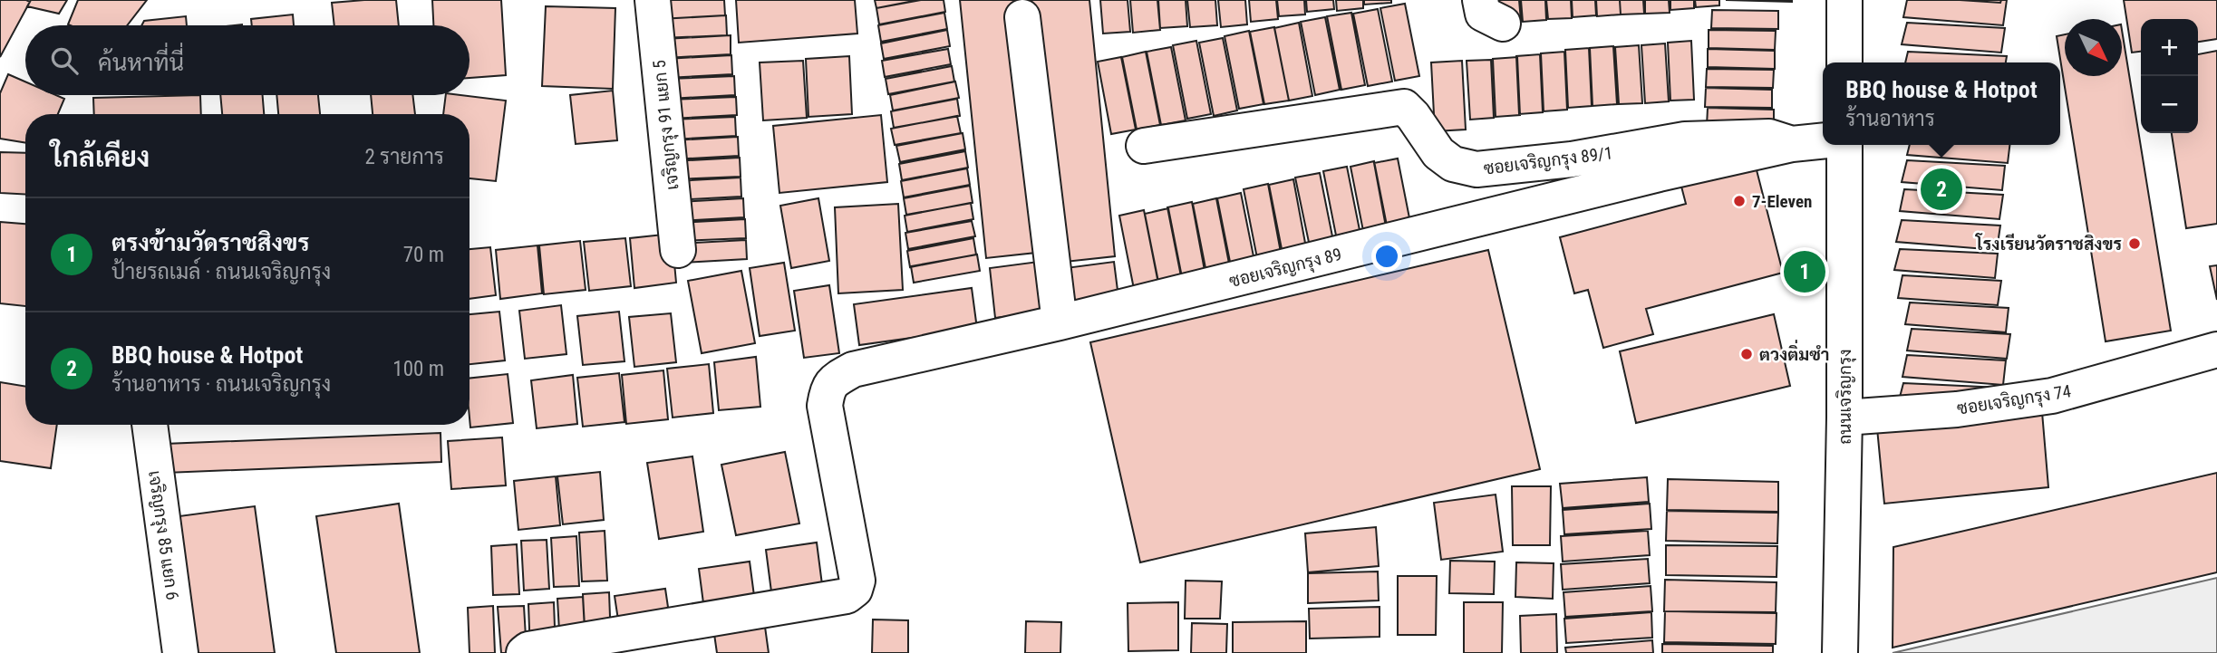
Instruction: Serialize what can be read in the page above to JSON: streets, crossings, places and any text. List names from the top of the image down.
{
  "streets": {
    "street": [
      "เจริญกรุง 91 แยก 5",
      "ซอยเจริญกรุง 89/1",
      "ซอยเจริญกรุง 89",
      "ถนนเจริญกรุง",
      "ซอยเจริญกรุง 74",
      "เจริญกรุง 85 แยก 6"
    ]
  },
  "crossings": [
    ["ซอยเจริญกรุง 89/1", "ซอยเจริญกรุง 89"],
    ["ถนนเจริญกรุง", "ซอยเจริญกรุง 74"]
  ],
  "places": ["7-Eleven", "โรงเรียนวัดราชสิงขร", "ตวงติ่มซำ"],
  "north": "bottom right",
  "page": {
    "map_buttons": ["+", "−"],
    "search": "ค้นหาที่นี่",
    "popup": ["BBQ house & Hotpot", "ร้านอาหาร"],
    "heading": ["ใกล้เคียง", "2 รายการ"],
    "pins": ["2", "1"],
    "list": [
      {
        "mark": "1",
        "name": "ตรงข้ามวัดราชสิงขร",
        "note": "ป้ายรถเมล์ · ถนนเจริญกรุง",
        "value": "70 m"
      },
      {
        "mark": "2",
        "name": "BBQ house & Hotpot",
        "note": "ร้านอาหาร · ถนนเจริญกรุง",
        "value": "100 m"
      }
    ]
  }
}
